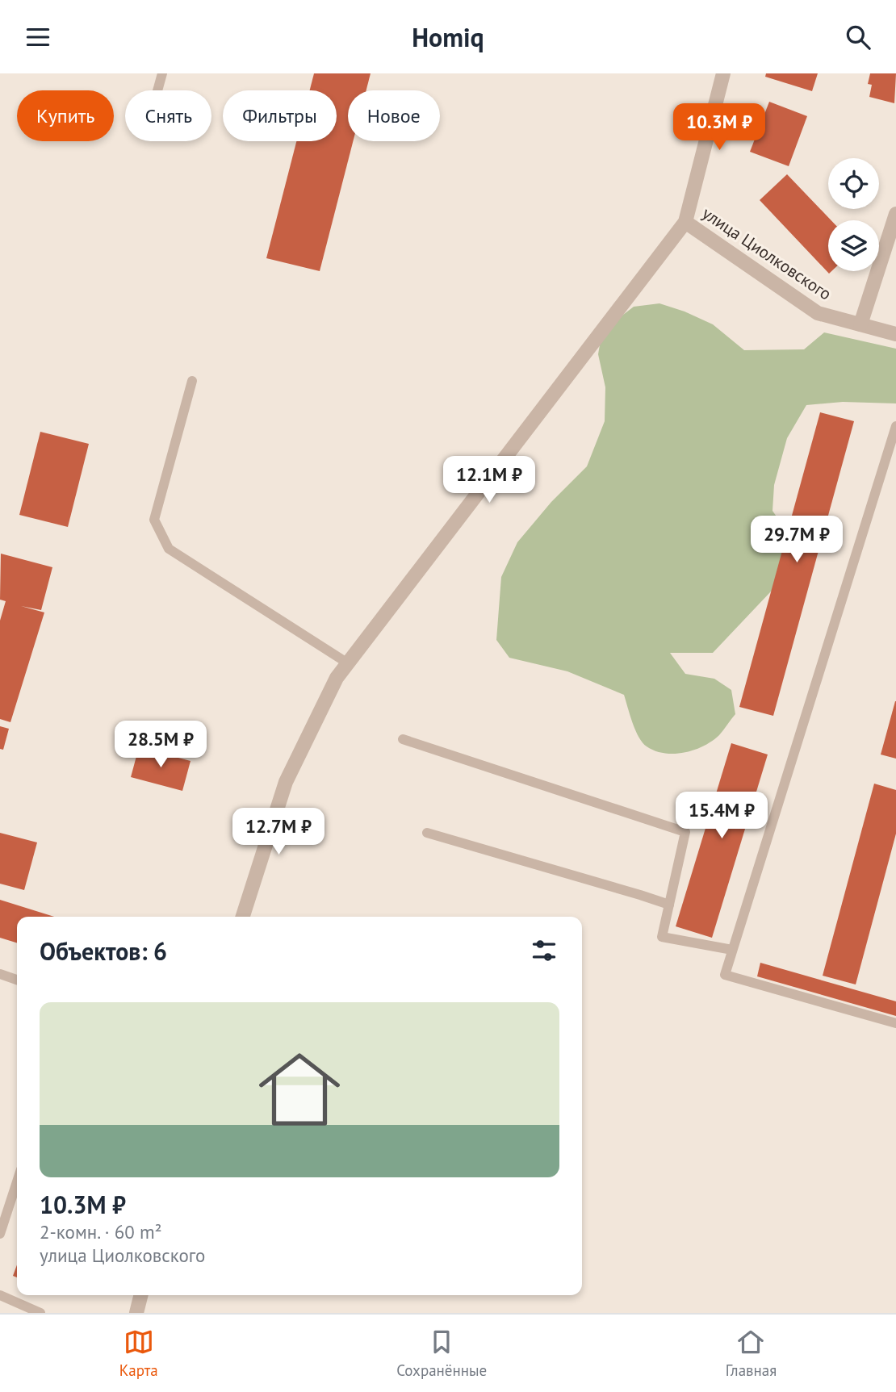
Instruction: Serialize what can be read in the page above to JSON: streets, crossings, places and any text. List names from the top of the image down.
{
  "streets": {
    "street": ["улица Циолковского"]
  },
  "page": {
    "header": "Homiq",
    "chip": [
      "Купить",
      "Снять",
      "Фильтры",
      "Новое"
    ],
    "price": [
      "10.3M ₽",
      "12.1M ₽",
      "29.7M ₽",
      "28.5M ₽",
      "15.4M ₽",
      "12.7M ₽"
    ],
    "heading": "Объектов: 6",
    "list": [
      {
        "name": "10.3M ₽",
        "note": "2-комн. · 60 m² · улица Циолковского"
      }
    ],
    "tabs": ["Карта", "Сохранённые", "Главная"]
  }
}
